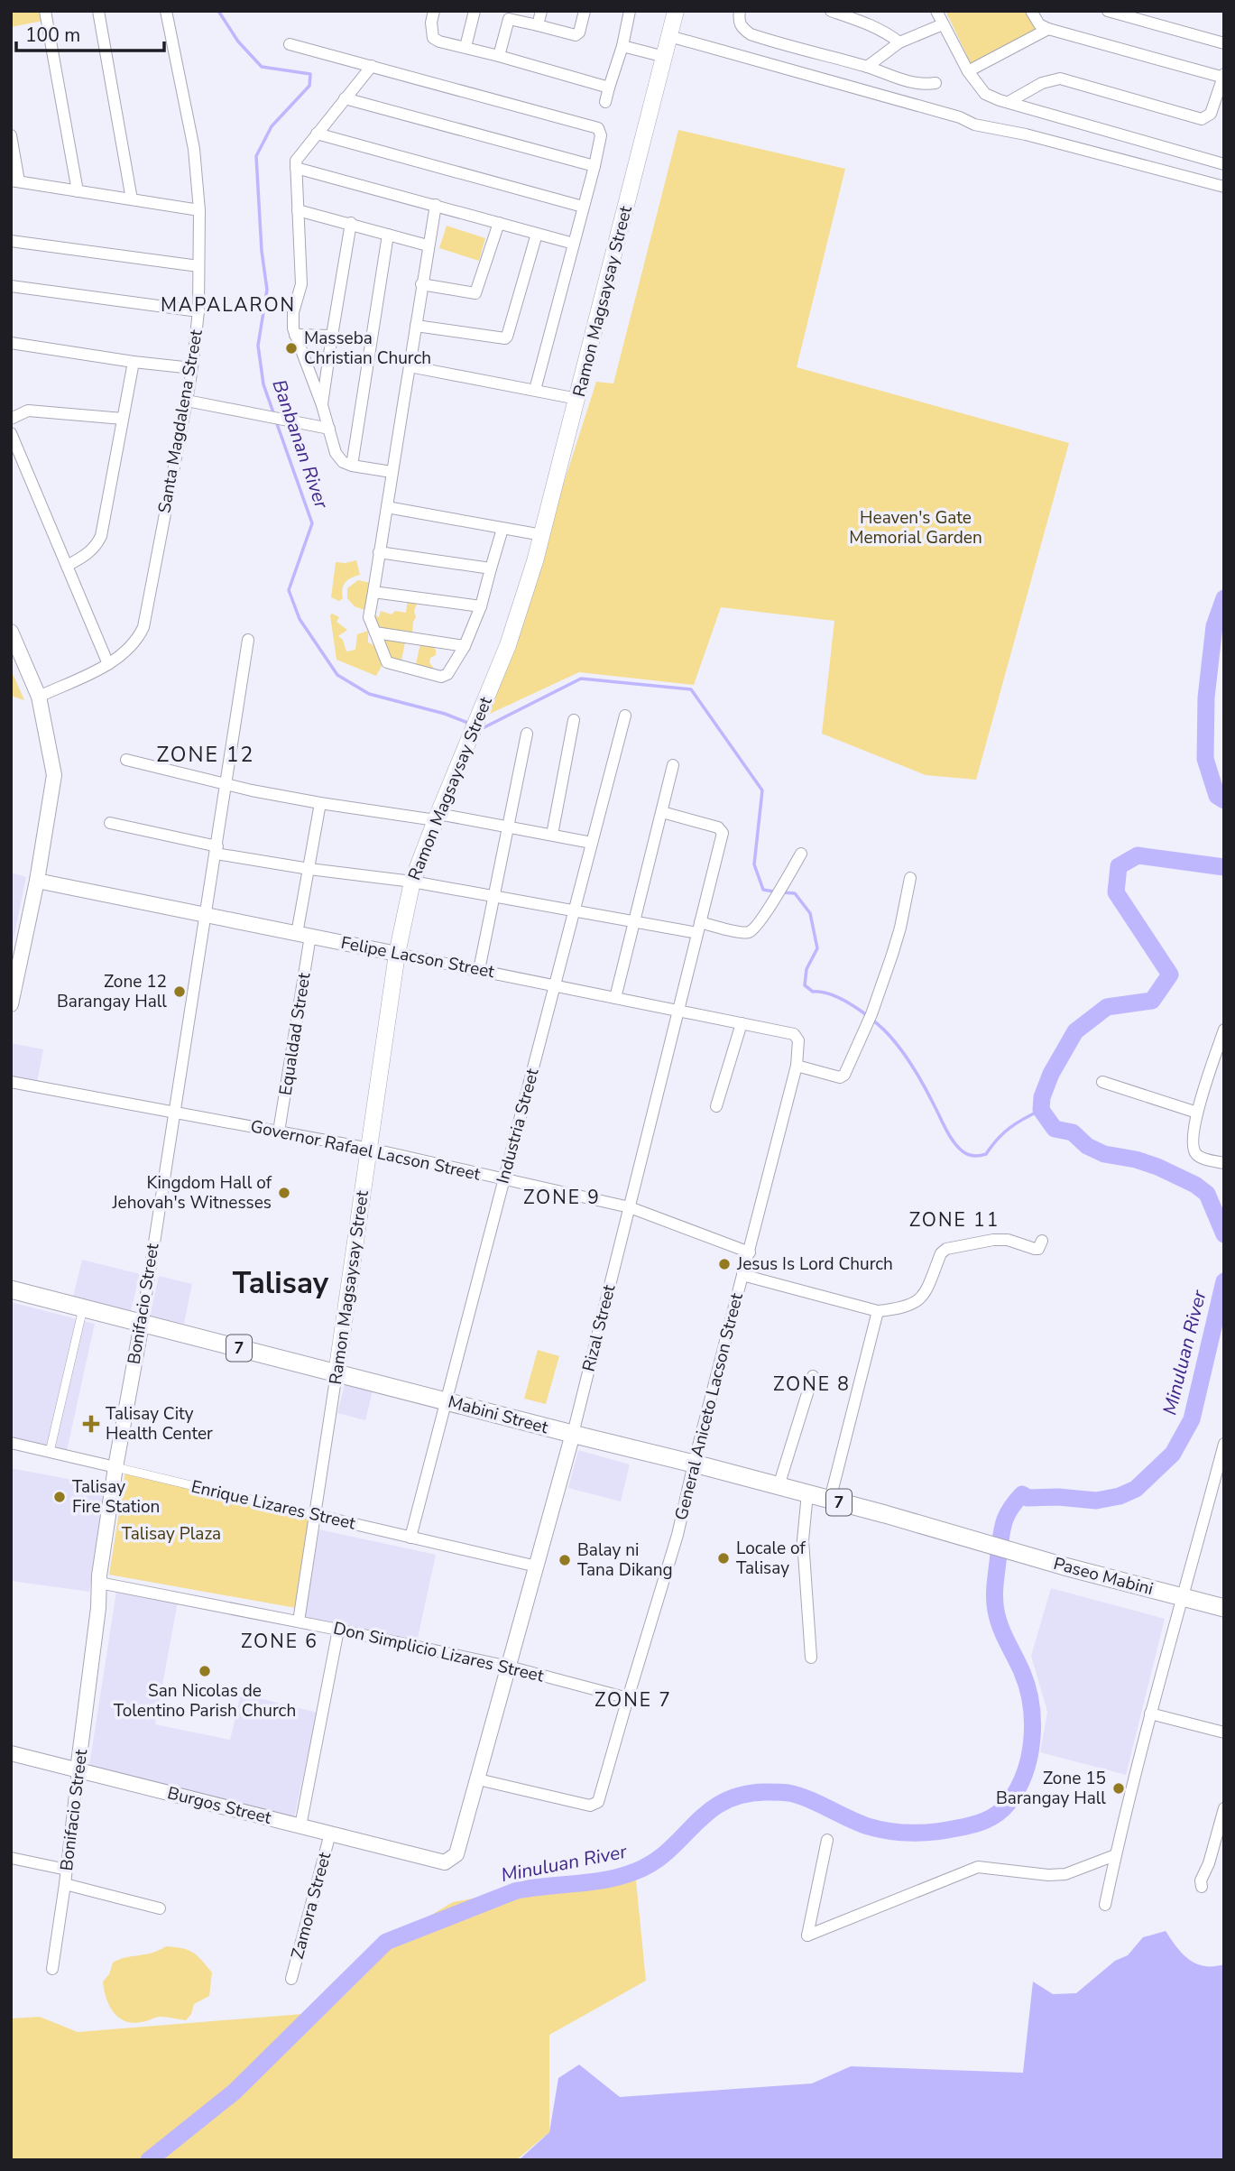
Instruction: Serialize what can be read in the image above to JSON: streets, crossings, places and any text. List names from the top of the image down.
{
  "streets": {
    "main road": [
      "Ramon Magsaysay Street",
      "7",
      "Mabini Street",
      "Paseo Mabini"
    ],
    "street": [
      "Santa Magdalena Street",
      "Felipe Lacson Street",
      "Equaldad Street",
      "Industria Street",
      "Governor Rafael Lacson Street",
      "Bonifacio Street",
      "Rizal Street",
      "General Aniceto Lacson Street",
      "Enrique Lizares Street",
      "Don Simplicio Lizares Street",
      "Burgos Street",
      "Zamora Street"
    ]
  },
  "crossings": [
    ["Ramon Magsaysay Street", "Felipe Lacson Street"],
    ["Ramon Magsaysay Street", "Governor Rafael Lacson Street"],
    ["Ramon Magsaysay Street", "Mabini Street"],
    ["Ramon Magsaysay Street", "Enrique Lizares Street"],
    ["Ramon Magsaysay Street", "Don Simplicio Lizares Street"],
    ["Felipe Lacson Street", "Equaldad Street"],
    ["Felipe Lacson Street", "Industria Street"],
    ["Felipe Lacson Street", "Bonifacio Street"],
    ["Felipe Lacson Street", "Rizal Street"],
    ["Felipe Lacson Street", "General Aniceto Lacson Street"],
    ["Equaldad Street", "Governor Rafael Lacson Street"],
    ["Industria Street", "Governor Rafael Lacson Street"],
    ["Industria Street", "Mabini Street"],
    ["Industria Street", "Enrique Lizares Street"],
    ["Governor Rafael Lacson Street", "Bonifacio Street"],
    ["Governor Rafael Lacson Street", "Rizal Street"],
    ["Governor Rafael Lacson Street", "General Aniceto Lacson Street"],
    ["Bonifacio Street", "Mabini Street"],
    ["Bonifacio Street", "Enrique Lizares Street"],
    ["Bonifacio Street", "Don Simplicio Lizares Street"],
    ["Bonifacio Street", "Burgos Street"],
    ["Rizal Street", "General Aniceto Lacson Street"],
    ["Rizal Street", "Mabini Street"],
    ["Rizal Street", "Enrique Lizares Street"],
    ["Rizal Street", "Don Simplicio Lizares Street"],
    ["Rizal Street", "Burgos Street"],
    ["General Aniceto Lacson Street", "Mabini Street"],
    ["General Aniceto Lacson Street", "Don Simplicio Lizares Street"],
    ["Mabini Street", "Paseo Mabini"],
    ["Burgos Street", "Zamora Street"]
  ],
  "districts": [
    "MAPALARON",
    "ZONE 12",
    "ZONE 9",
    "ZONE 11",
    "Talisay",
    "ZONE 8",
    "ZONE 6",
    "ZONE 7"
  ],
  "water": ["Banbanan River", "Minuluan River"],
  "parks": ["Heaven's Gate Memorial Garden", "Talisay Plaza"],
  "places": {
    "other": [
      "Masseba Christian Church",
      "Zone 12 Barangay Hall",
      "Kingdom Hall of Jehovah's Witnesses",
      "Jesus Is Lord Church",
      "Talisay Fire Station",
      "Locale of Talisay",
      "Balay ni Tana Dikang",
      "San Nicolas de Tolentino Parish Church",
      "Zone 15 Barangay Hall"
    ],
    "health": ["Talisay City Health Center"]
  },
  "scale_bar": "100 m"
}
